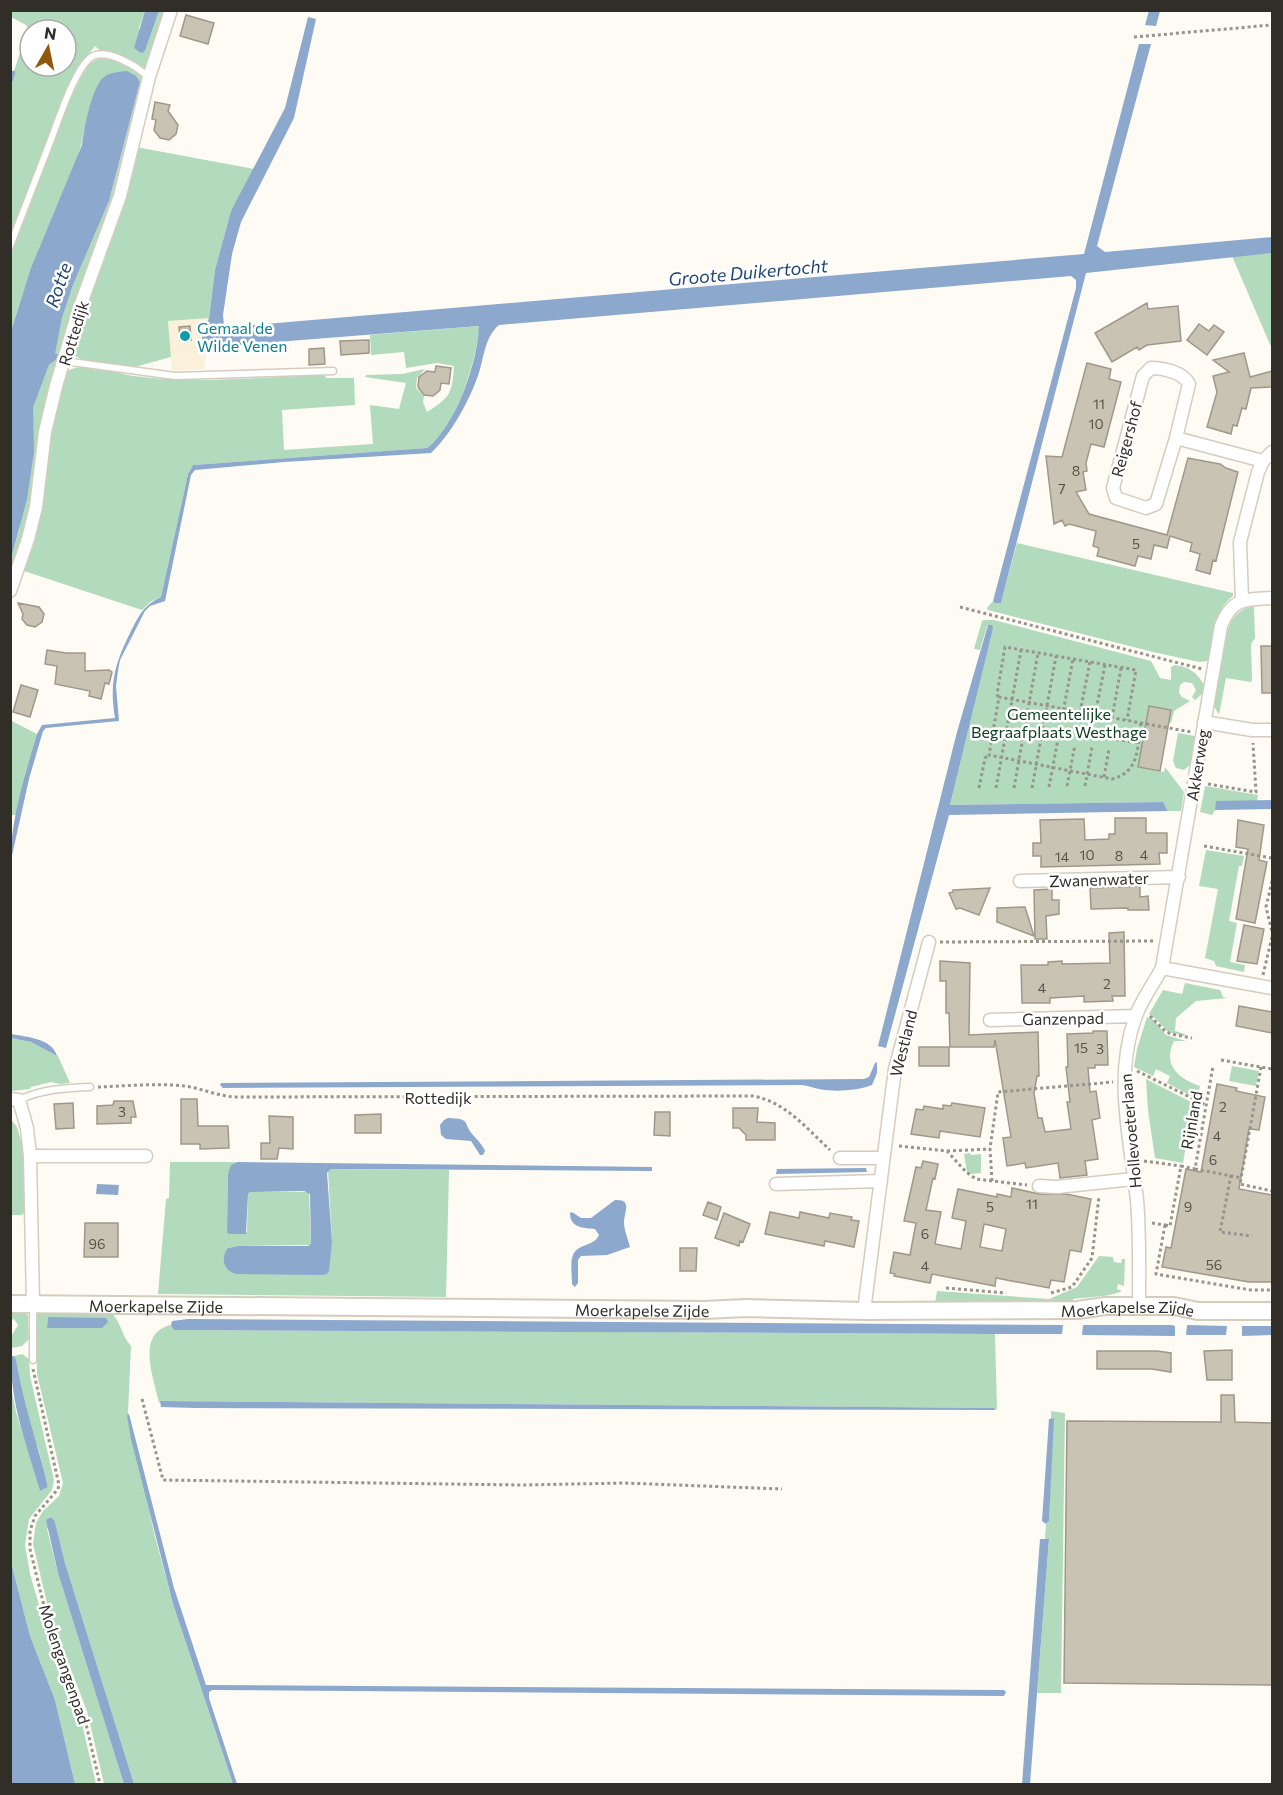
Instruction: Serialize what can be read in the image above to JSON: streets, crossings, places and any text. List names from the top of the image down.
{
  "streets": {
    "street": [
      "Rottedijk",
      "Reigershof",
      "Akkerweg",
      "Zwanenwater",
      "Ganzenpad",
      "Westland",
      "Hollevoeterlaan",
      "Moerkapelse Zijde"
    ],
    "path": ["Rijnland", "Molengangenpad"]
  },
  "crossings": [
    ["Akkerweg", "Zwanenwater"],
    ["Akkerweg", "Hollevoeterlaan"],
    ["Ganzenpad", "Hollevoeterlaan"],
    ["Westland", "Moerkapelse Zijde"],
    ["Rijnland", "Moerkapelse Zijde"],
    ["Hollevoeterlaan", "Moerkapelse Zijde"]
  ],
  "water": ["Groote Duikertocht", "Rotte"],
  "parks": ["Gemeentelijke Begraafplaats Westhage"],
  "places": ["Gemaal de Wilde Venen"],
  "house_numbers": [
    "11",
    "10",
    "8",
    "7",
    "5",
    "10",
    "4",
    "8",
    "14",
    "2",
    "4",
    "15",
    "3",
    "2",
    "3",
    "4",
    "6",
    "11",
    "5",
    "9",
    "6",
    "96",
    "56",
    "4"
  ],
  "north": "top"
}
